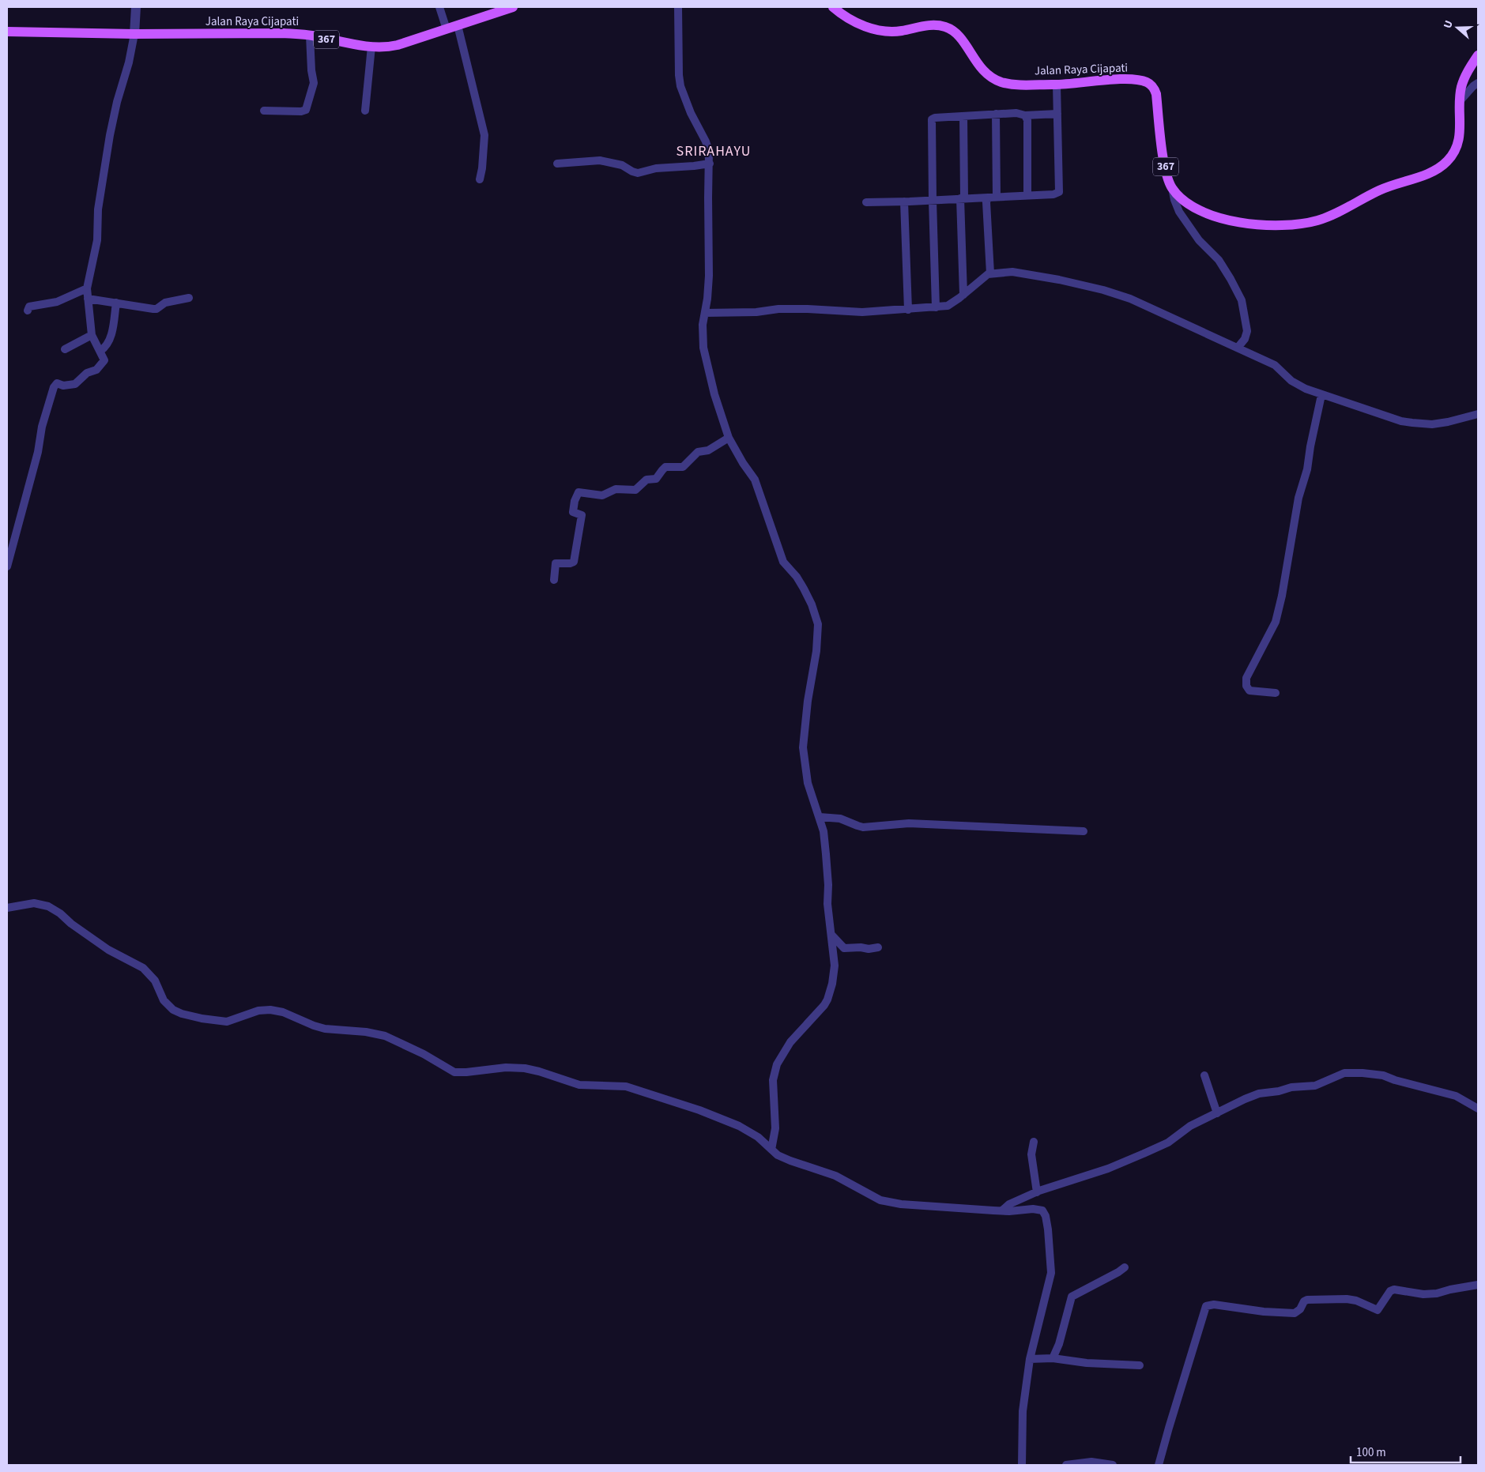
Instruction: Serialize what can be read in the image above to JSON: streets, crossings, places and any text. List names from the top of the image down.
{
  "streets": {
    "main road": ["Jalan Raya Cijapati", "367"]
  },
  "districts": ["SRIRAHAYU"],
  "scale_bar": "100 m",
  "north": "left"
}
